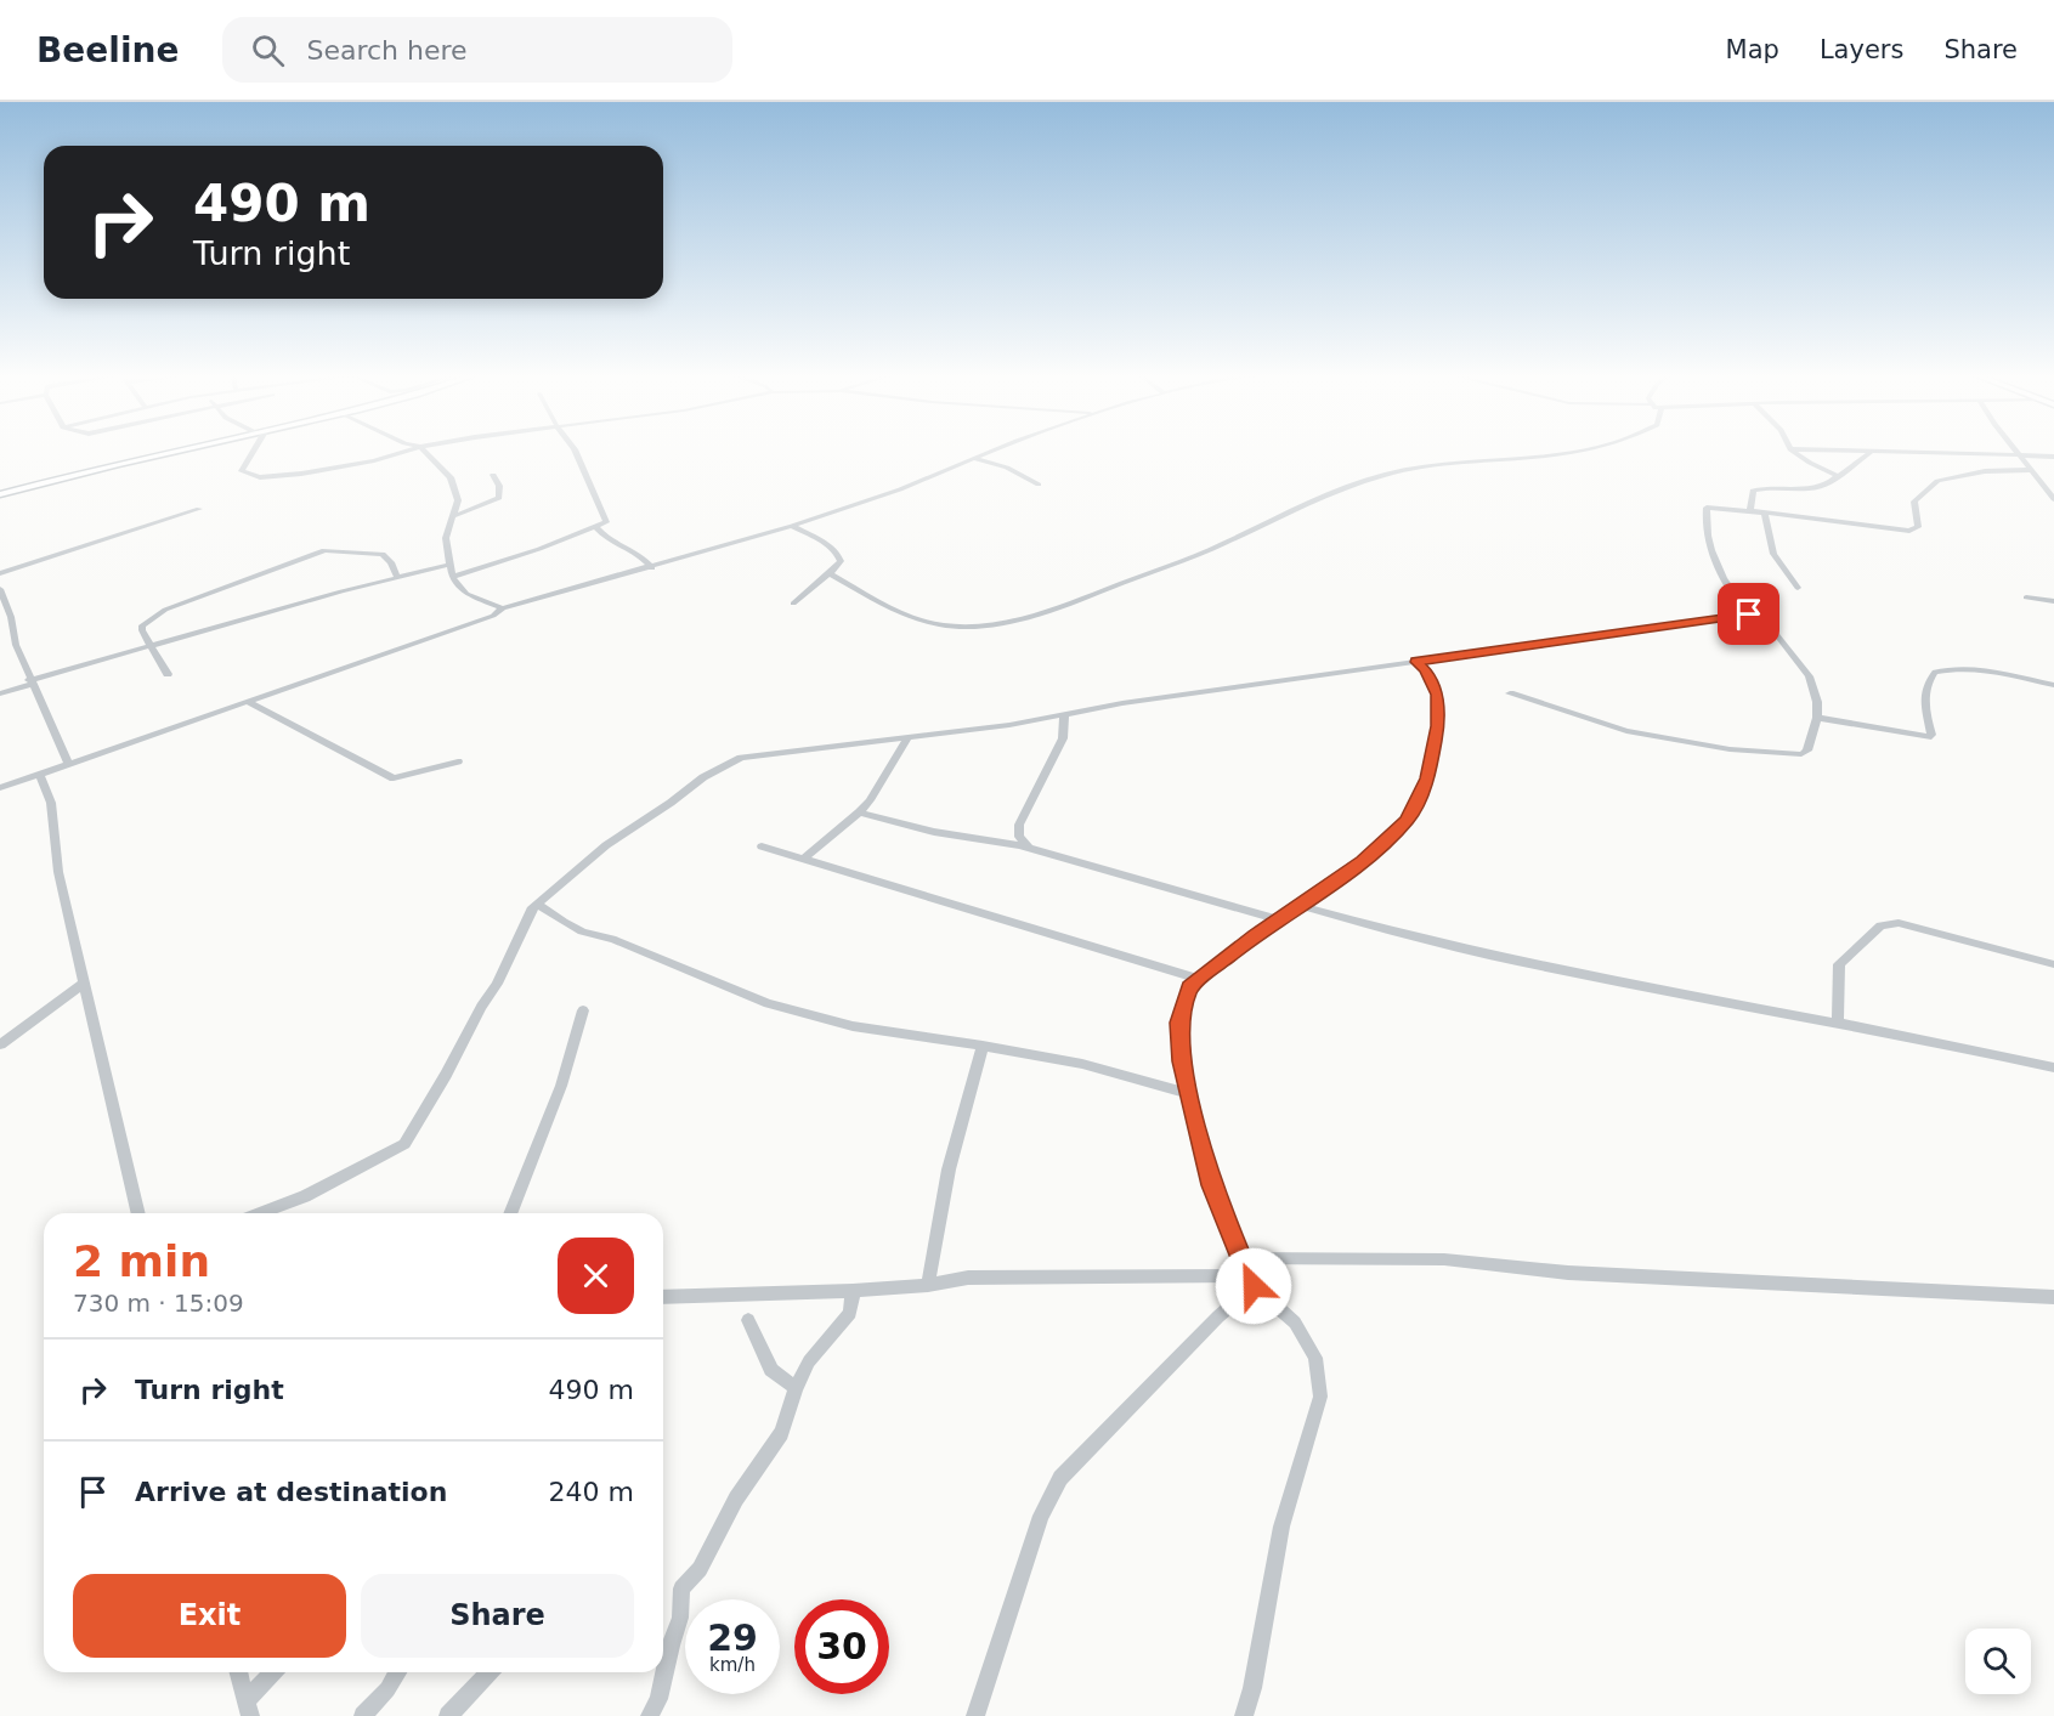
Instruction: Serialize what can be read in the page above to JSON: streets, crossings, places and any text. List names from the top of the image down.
{
  "page": {
    "header": "Beeline",
    "search": "Search here",
    "nav": ["Map", "Layers", "Share"],
    "turn": ["490 m", "Turn right"],
    "heading": ["2 min", "730 m · 15:09"],
    "list": [
      {
        "name": "Turn right",
        "value": "490 m"
      },
      {
        "name": "Arrive at destination",
        "value": "240 m"
      }
    ],
    "buttons": ["Exit", "Share"],
    "speed": "29 km/h",
    "limit": "30"
  }
}
